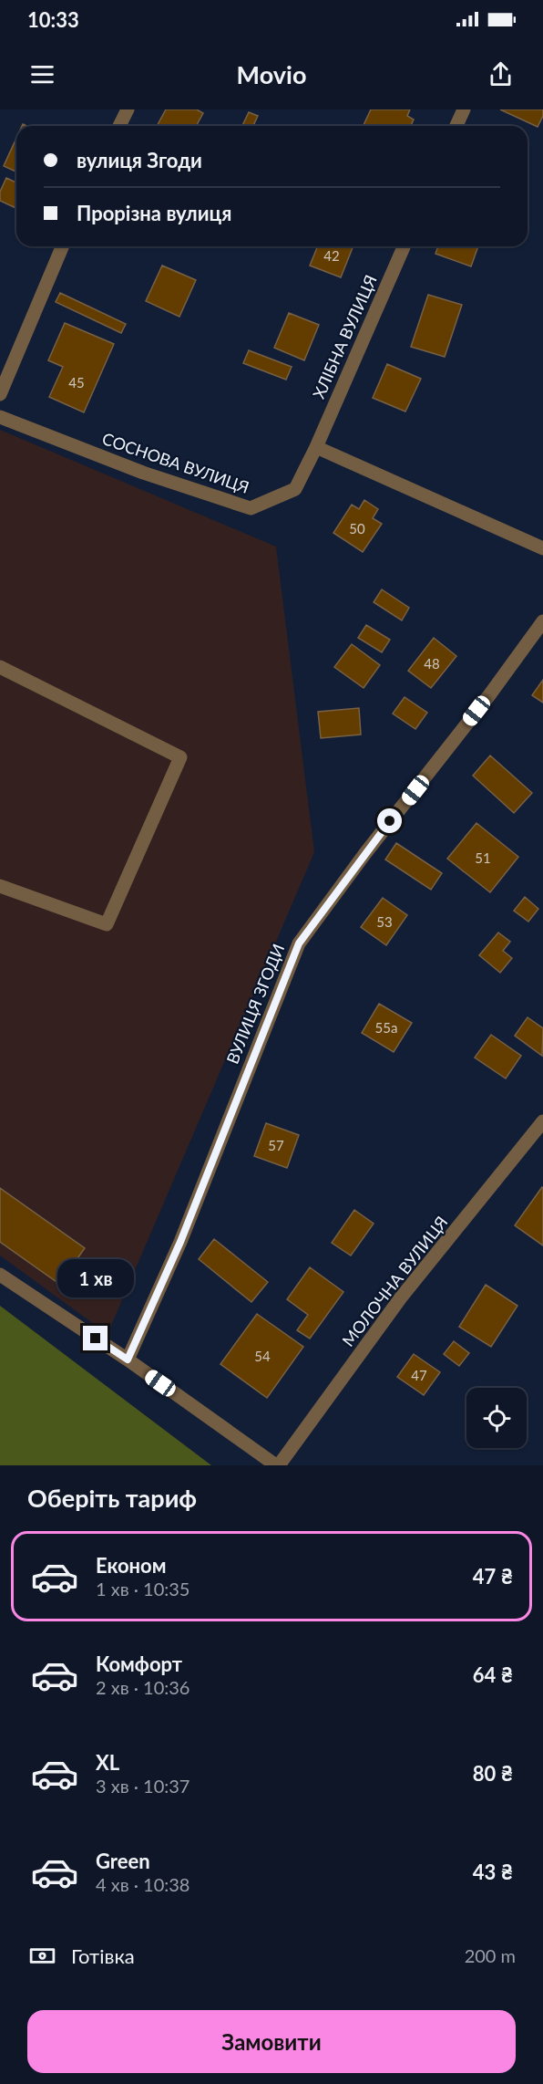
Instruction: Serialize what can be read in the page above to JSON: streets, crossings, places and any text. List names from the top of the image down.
{
  "streets": {
    "street": [
      "ХЛІБНА ВУЛИЦЯ",
      "СОСНОВА ВУЛИЦЯ",
      "ВУЛИЦЯ ЗГОДИ",
      "МОЛОЧНА ВУЛИЦЯ"
    ]
  },
  "crossings": [
    ["ХЛІБНА ВУЛИЦЯ", "СОСНОВА ВУЛИЦЯ"]
  ],
  "house_numbers": [
    "42",
    "45",
    "50",
    "48",
    "51",
    "53",
    "55a",
    "57",
    "54",
    "47"
  ],
  "page": {
    "status": "10:33",
    "header": "Movio",
    "banner": ["вулиця Згоди", "Прорізна вулиця"],
    "bubble": "1 хв",
    "heading": "Оберіть тариф",
    "list": [
      {
        "name": "Економ",
        "note": "1 хв · 10:35",
        "value": "47 ₴"
      },
      {
        "name": "Комфорт",
        "note": "2 хв · 10:36",
        "value": "64 ₴"
      },
      {
        "name": "XL",
        "note": "3 хв · 10:37",
        "value": "80 ₴"
      },
      {
        "name": "Green",
        "note": "4 хв · 10:38",
        "value": "43 ₴"
      }
    ],
    "pay": ["Готівка", "200 m"],
    "buttons": "Замовити"
  }
}
